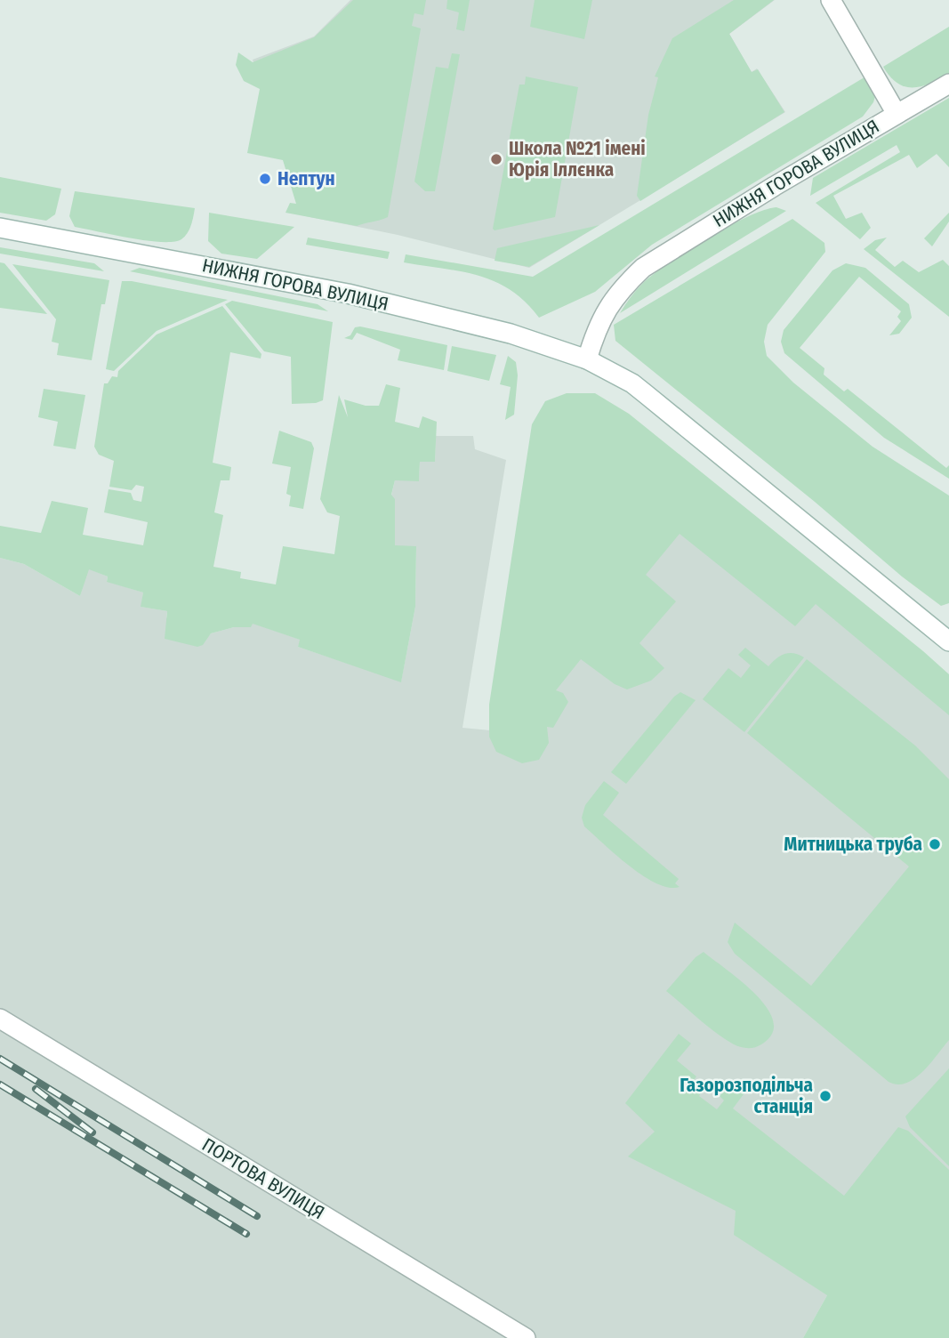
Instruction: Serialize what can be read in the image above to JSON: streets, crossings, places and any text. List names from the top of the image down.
{
  "streets": {
    "street": ["НИЖНЯ ГОРОВА ВУЛИЦЯ", "ПОРТОВА ВУЛИЦЯ"]
  },
  "places": [
    "Школа №21 імені Юрія Іллєнка",
    "Нептун",
    "Митницька труба",
    "Газорозподільча станція"
  ]
}
